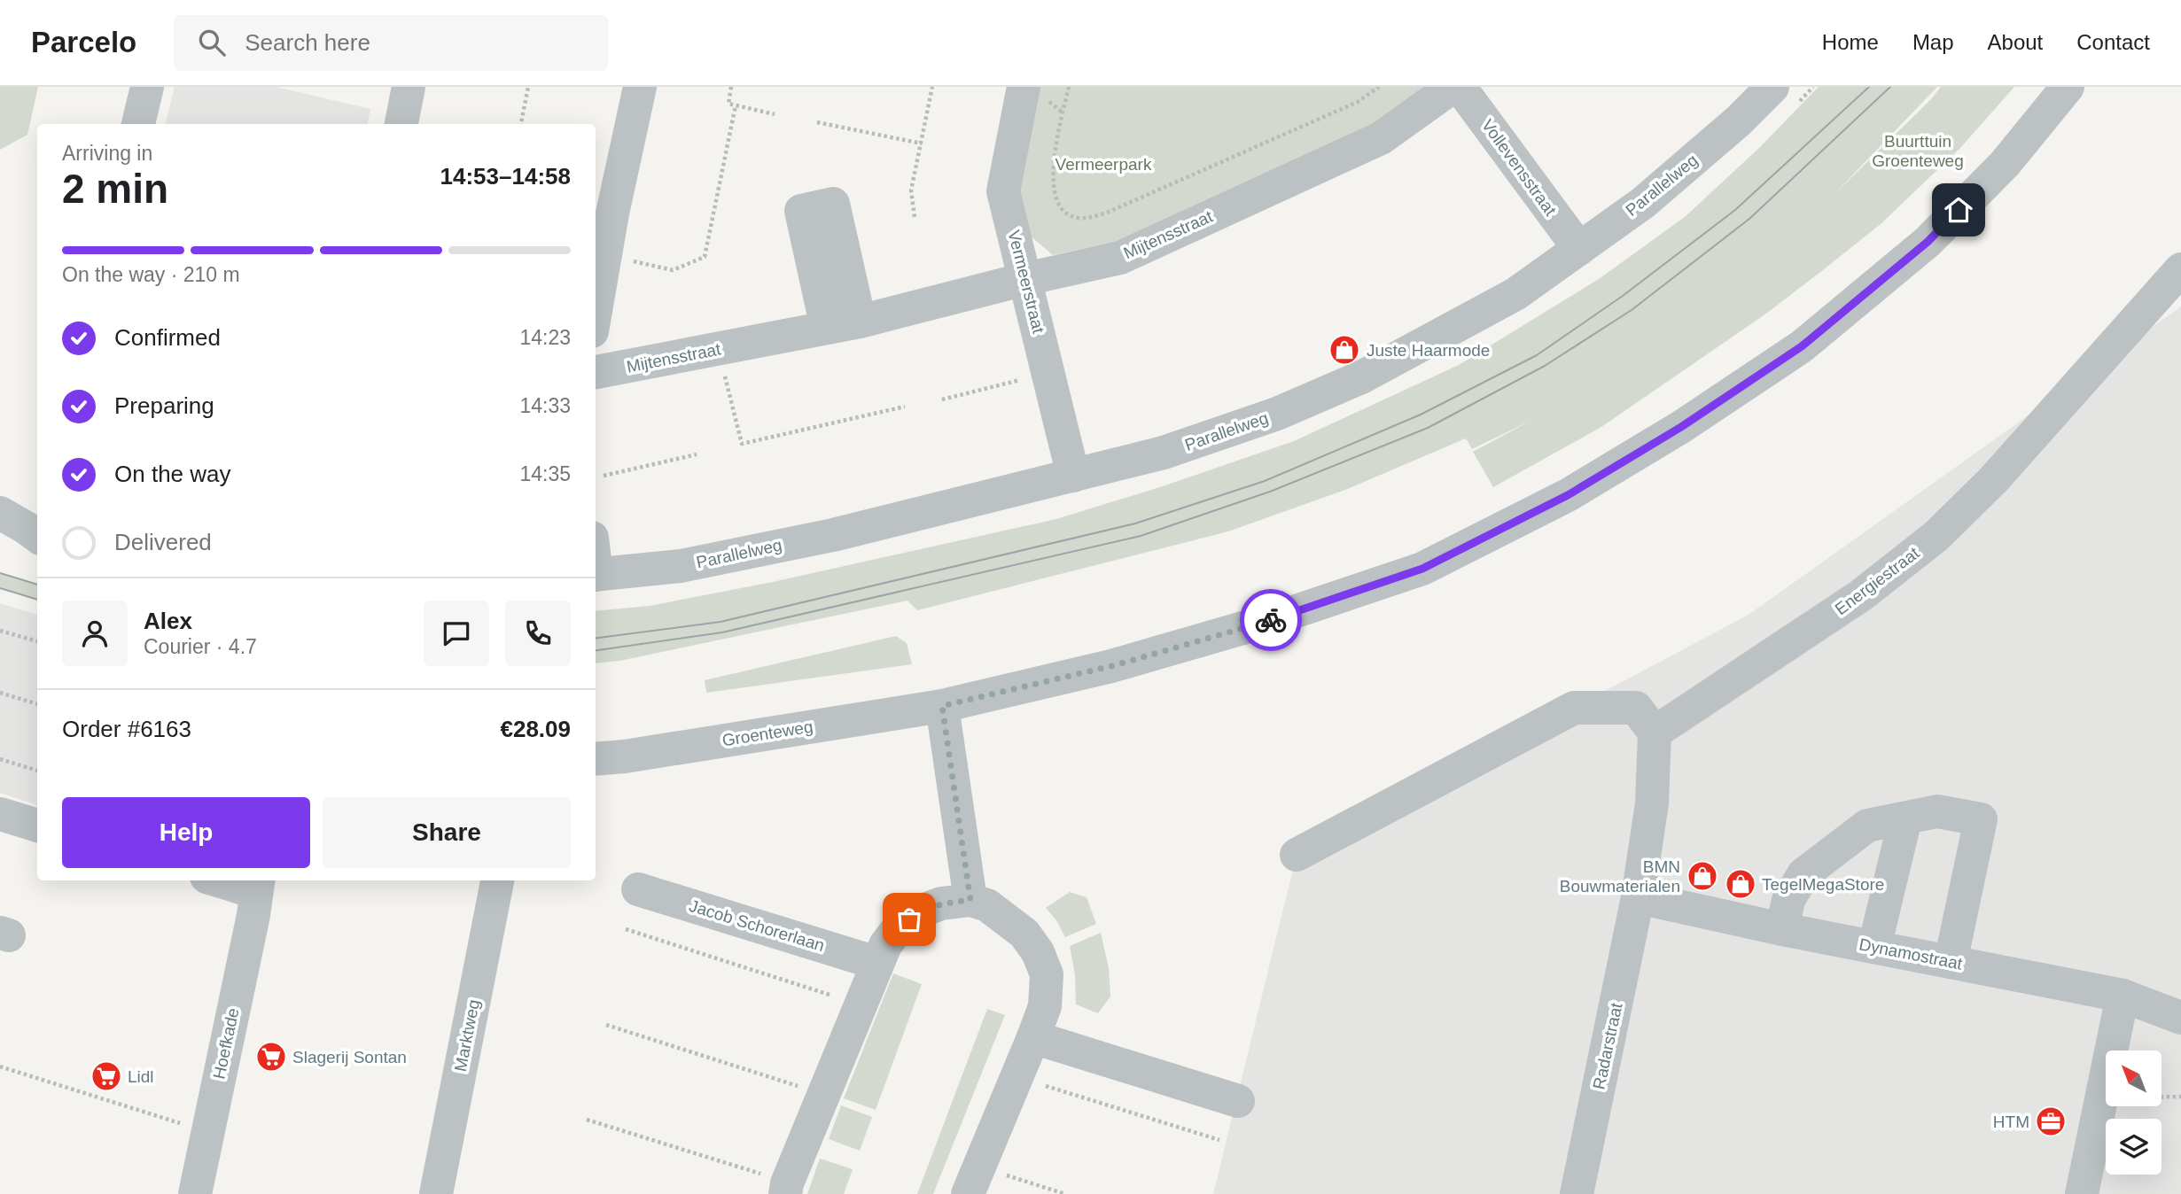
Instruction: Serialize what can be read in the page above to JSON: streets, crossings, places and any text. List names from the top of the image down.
{
  "streets": {
    "street": [
      "Vollevensstraat",
      "Parallelweg",
      "Mijtensstraat",
      "Vermeerstraat",
      "Energiestraat",
      "Groenteweg",
      "Jacob Schorerlaan",
      "Dynamostraat",
      "Marktweg",
      "Hoefkade",
      "Radarstraat"
    ]
  },
  "crossings": [
    ["Vollevensstraat", "Parallelweg"],
    ["Parallelweg", "Vermeerstraat"],
    ["Mijtensstraat", "Vermeerstraat"],
    ["Dynamostraat", "Radarstraat"]
  ],
  "parks": ["Buurttuin Groenteweg", "Vermeerpark"],
  "places": {
    "shop": ["Juste Haarmode", "BMN Bouwmaterialen", "TegelMegaStore"],
    "supermarket": ["Slagerij Sontan", "Lidl"],
    "office": ["HTM"]
  },
  "north": "top left",
  "page": {
    "header": "Parcelo",
    "search": "Search here",
    "nav": [
      "Home",
      "Map",
      "About",
      "Contact"
    ],
    "heading": ["2 min", "Arriving in", "14:53–14:58"],
    "panel": [
      "Alex",
      "Courier · 4.7",
      "Order #6163",
      "€28.09"
    ],
    "bar": "On the way · 210 m",
    "list": [
      ["Confirmed", "14:23"],
      ["Preparing", "14:33"],
      ["On the way", "14:35"],
      "Delivered"
    ],
    "buttons": ["Help", "Share"]
  }
}
